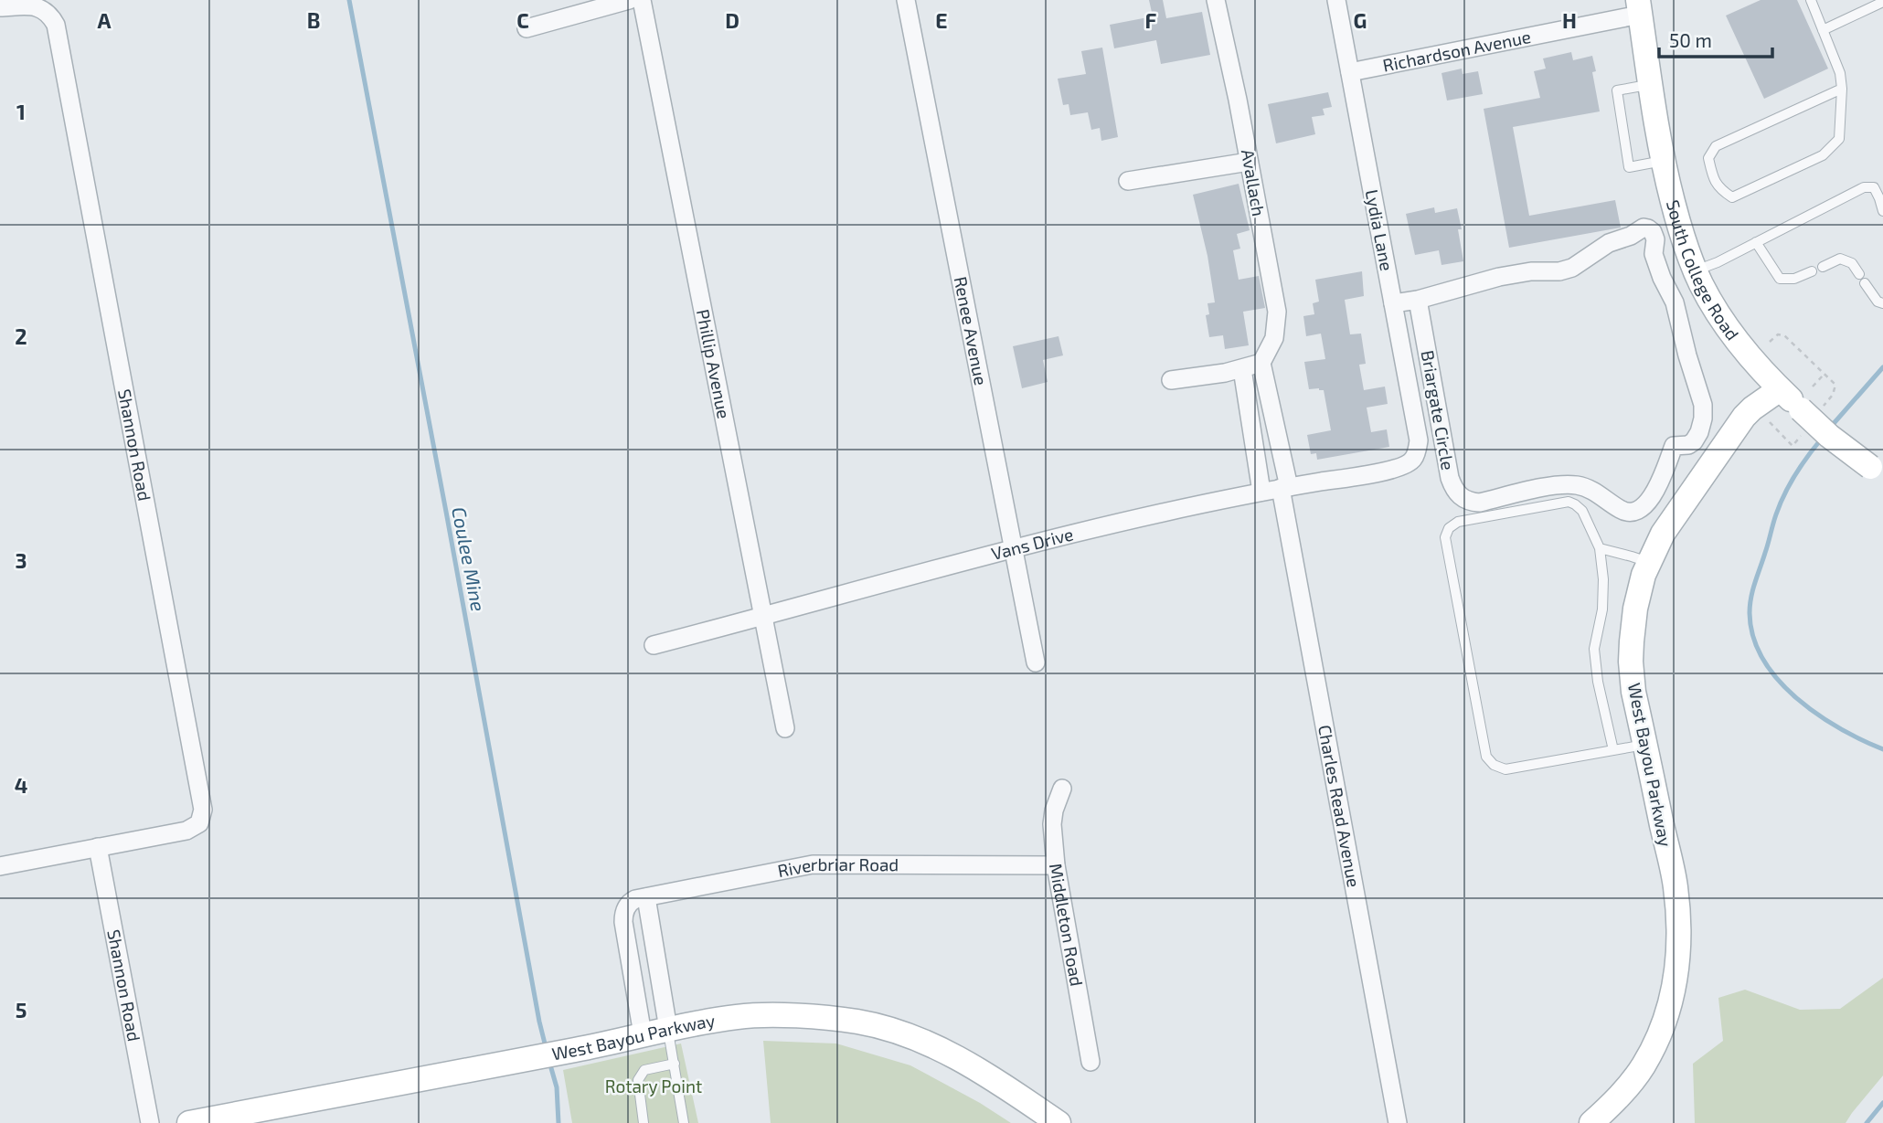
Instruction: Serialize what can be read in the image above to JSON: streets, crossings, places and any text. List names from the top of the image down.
{
  "streets": {
    "street": [
      "Richardson Avenue",
      "Avallach",
      "Lydia Lane",
      "South College Road",
      "Renee Avenue",
      "Phillip Avenue",
      "Briargate Circle",
      "Shannon Road",
      "Vans Drive",
      "West Bayou Parkway",
      "Charles Read Avenue",
      "Riverbriar Road",
      "Middleton Road"
    ]
  },
  "crossings": [
    ["Richardson Avenue", "Lydia Lane"],
    ["Richardson Avenue", "South College Road"],
    ["Lydia Lane", "Vans Drive"],
    ["South College Road", "West Bayou Parkway"],
    ["Renee Avenue", "Vans Drive"],
    ["Phillip Avenue", "Vans Drive"],
    ["Vans Drive", "Charles Read Avenue"],
    ["West Bayou Parkway", "Riverbriar Road"],
    ["Riverbriar Road", "Middleton Road"]
  ],
  "water": ["Coulee Mine"],
  "parks": ["Rotary Point"],
  "scale_bar": "50 m",
  "grid": {
    "columns": [
      "A",
      "B",
      "C",
      "D",
      "E",
      "F",
      "G",
      "H"
    ],
    "rows": [
      "1",
      "2",
      "3",
      "4",
      "5"
    ]
  }
}
